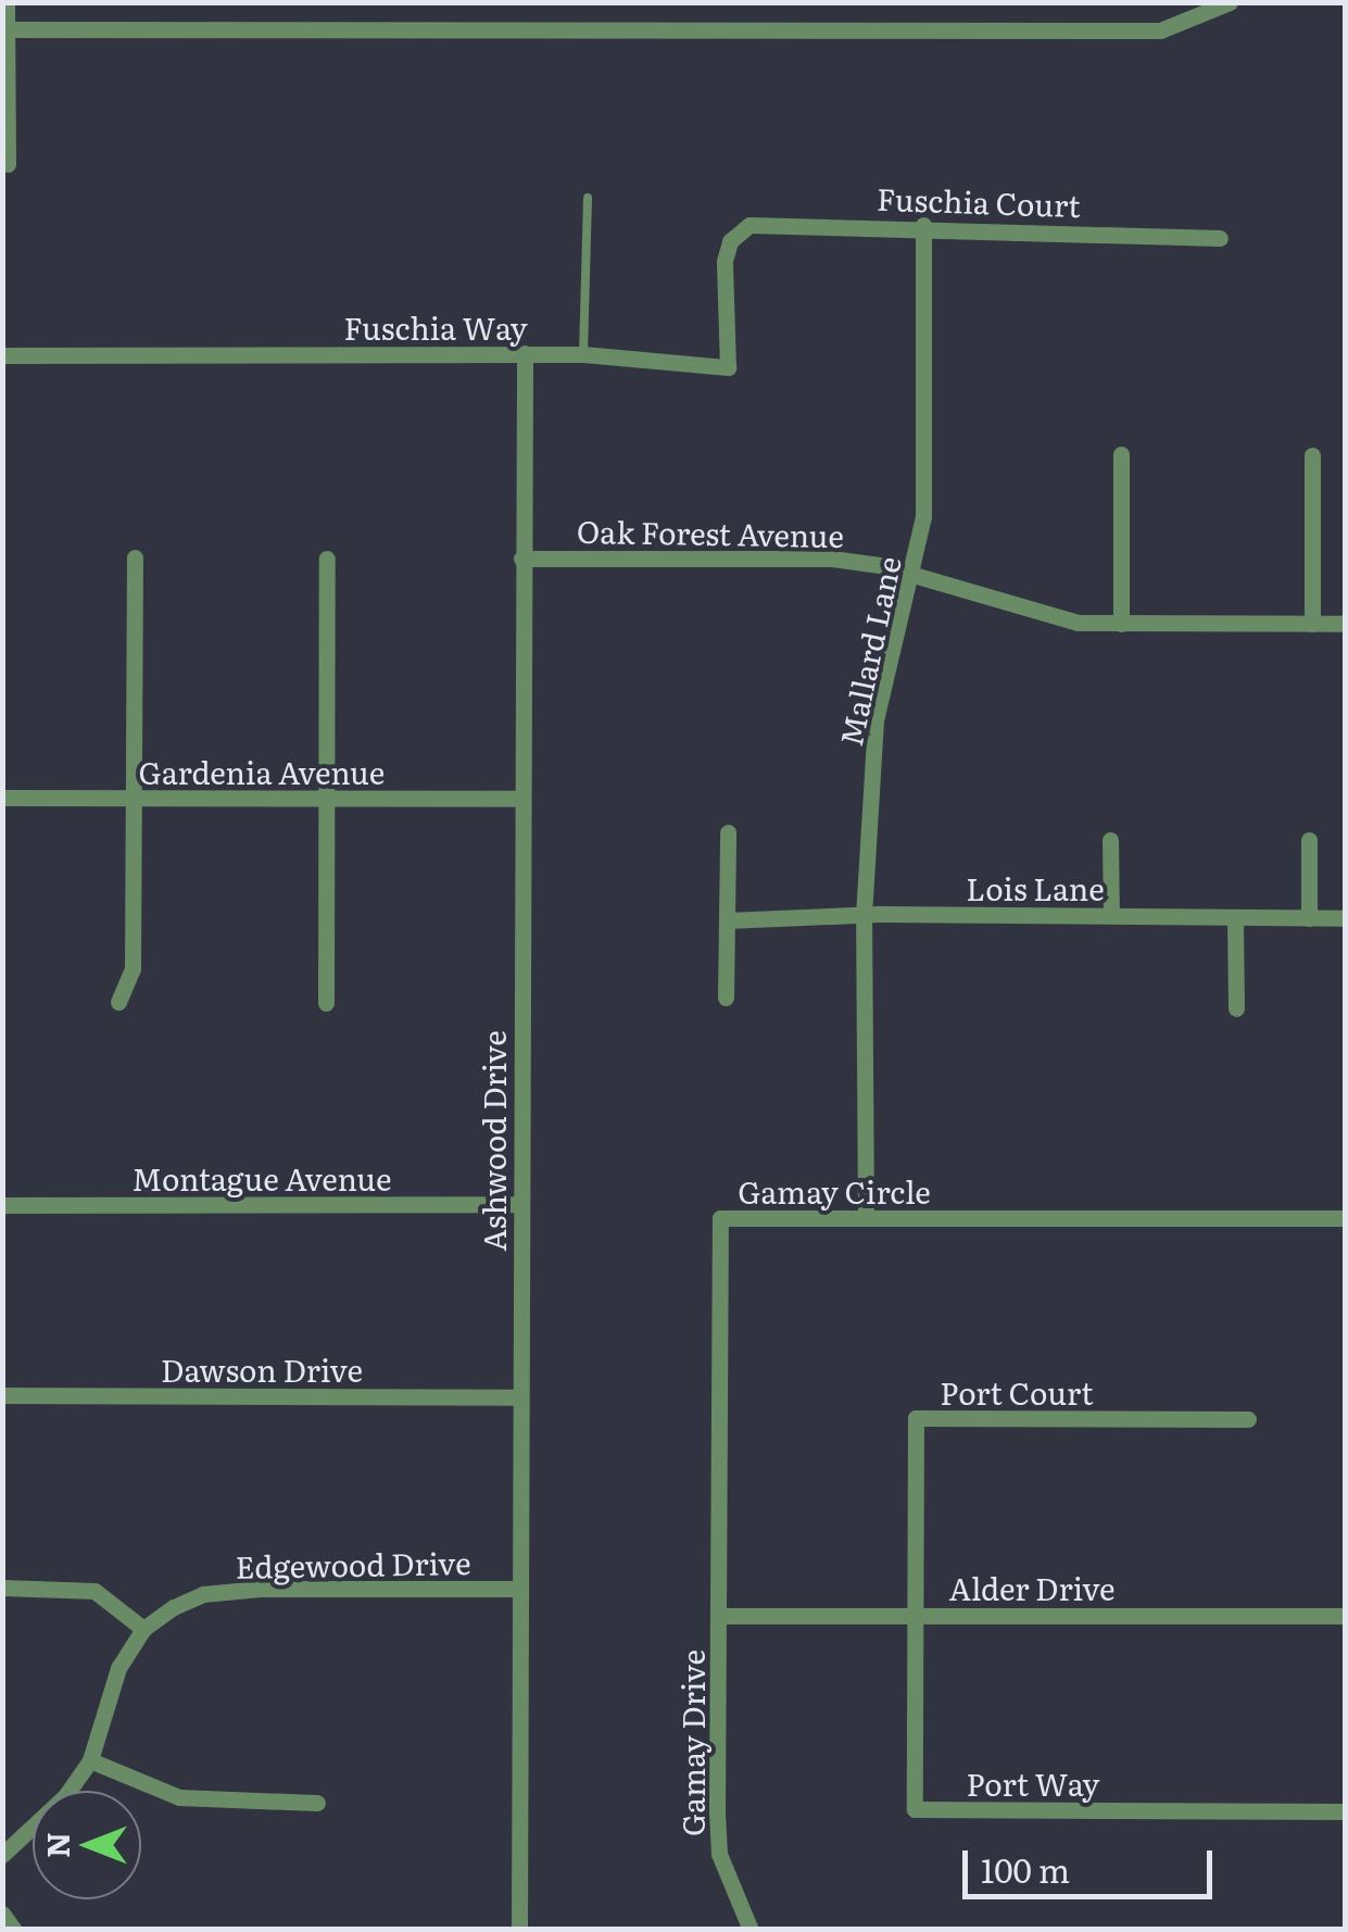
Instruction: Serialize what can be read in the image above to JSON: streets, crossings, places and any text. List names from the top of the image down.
{
  "streets": {
    "street": [
      "Fuschia Court",
      "Fuschia Way",
      "Oak Forest Avenue",
      "Mallard Lane",
      "Gardenia Avenue",
      "Lois Lane",
      "Ashwood Drive",
      "Montague Avenue",
      "Gamay Circle",
      "Dawson Drive",
      "Port Court",
      "Edgewood Drive",
      "Alder Drive",
      "Gamay Drive",
      "Port Way"
    ]
  },
  "crossings": [
    ["Fuschia Court", "Fuschia Way"],
    ["Fuschia Court", "Mallard Lane"],
    ["Fuschia Way", "Ashwood Drive"],
    ["Oak Forest Avenue", "Mallard Lane"],
    ["Oak Forest Avenue", "Ashwood Drive"],
    ["Mallard Lane", "Lois Lane"],
    ["Mallard Lane", "Gamay Circle"],
    ["Gardenia Avenue", "Ashwood Drive"],
    ["Ashwood Drive", "Montague Avenue"],
    ["Ashwood Drive", "Dawson Drive"],
    ["Ashwood Drive", "Edgewood Drive"],
    ["Gamay Circle", "Alder Drive"],
    ["Gamay Circle", "Gamay Drive"],
    ["Port Court", "Alder Drive"],
    ["Port Court", "Port Way"],
    ["Alder Drive", "Gamay Drive"],
    ["Alder Drive", "Port Way"]
  ],
  "scale_bar": "100 m",
  "north": "left"
}
